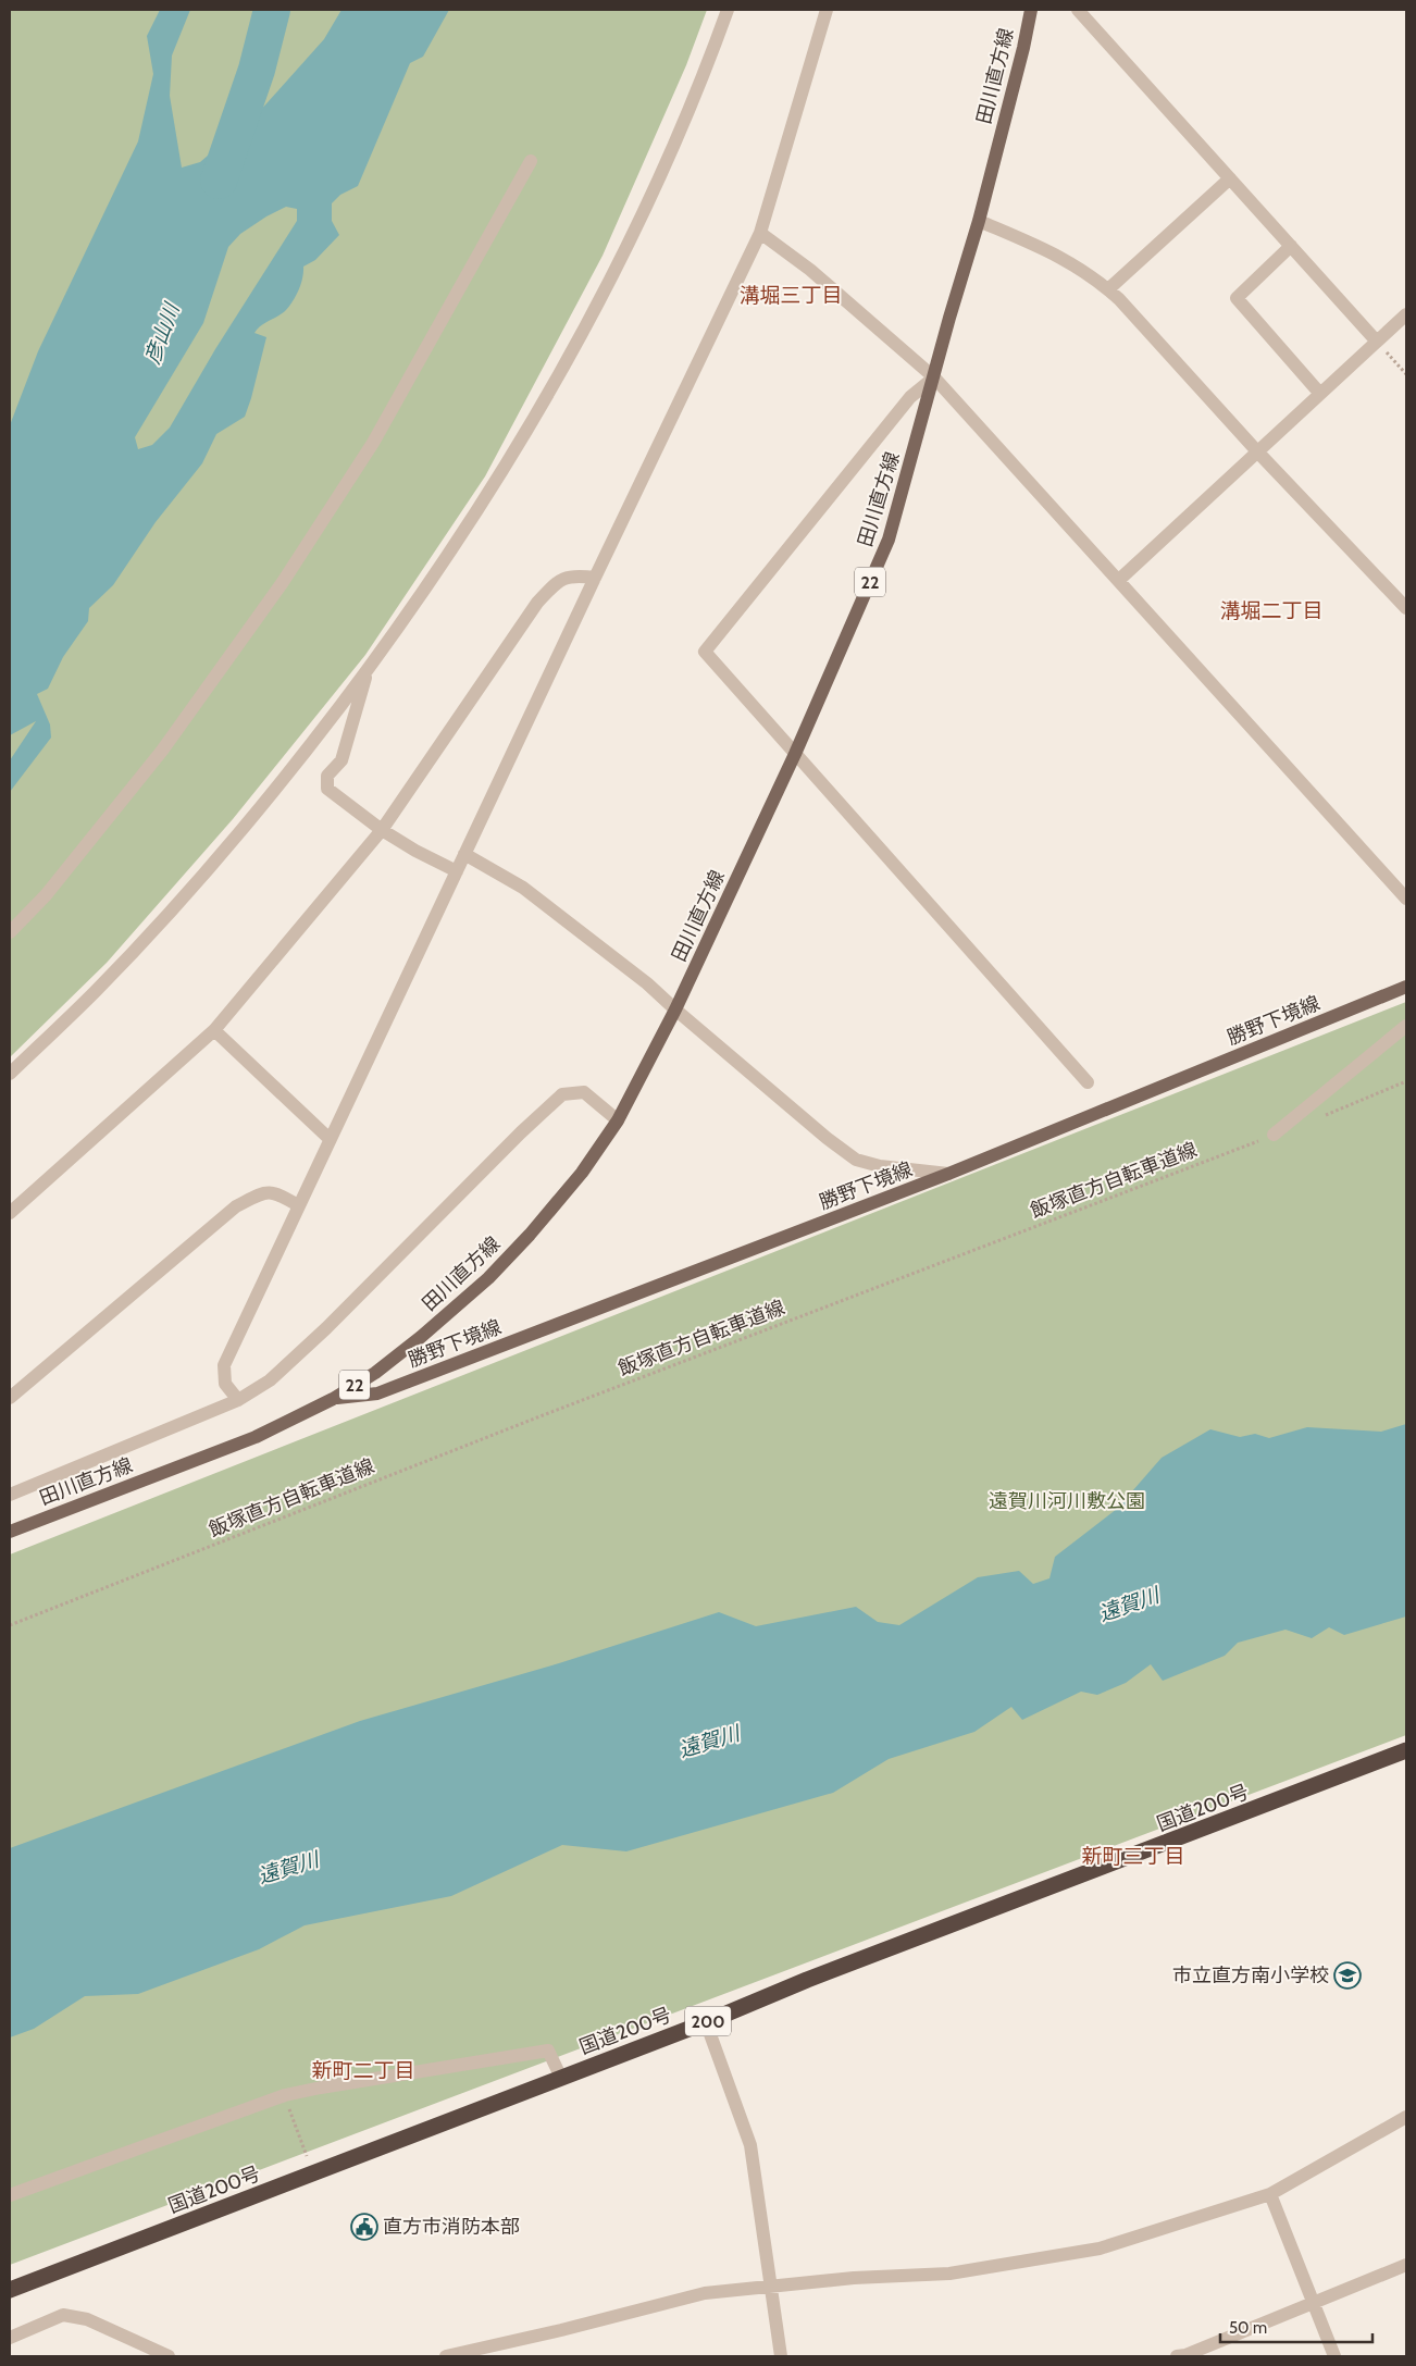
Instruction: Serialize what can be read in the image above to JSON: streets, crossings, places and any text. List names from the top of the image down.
{
  "streets": {
    "highway": ["国道200号", "200"],
    "main road": ["田川直方線", "22", "勝野下境線"],
    "path": ["飯塚直方自転車道線"]
  },
  "crossings": [
    ["田川直方線", "勝野下境線"]
  ],
  "districts": [
    "溝堀三丁目",
    "溝堀二丁目",
    "新町三丁目",
    "新町二丁目"
  ],
  "water": ["彦山川", "遠賀川"],
  "parks": ["遠賀川河川敷公園"],
  "places": {
    "school or university": ["市立直方南小学校"],
    "public building": ["直方市消防本部"]
  },
  "scale_bar": "50 m"
}
